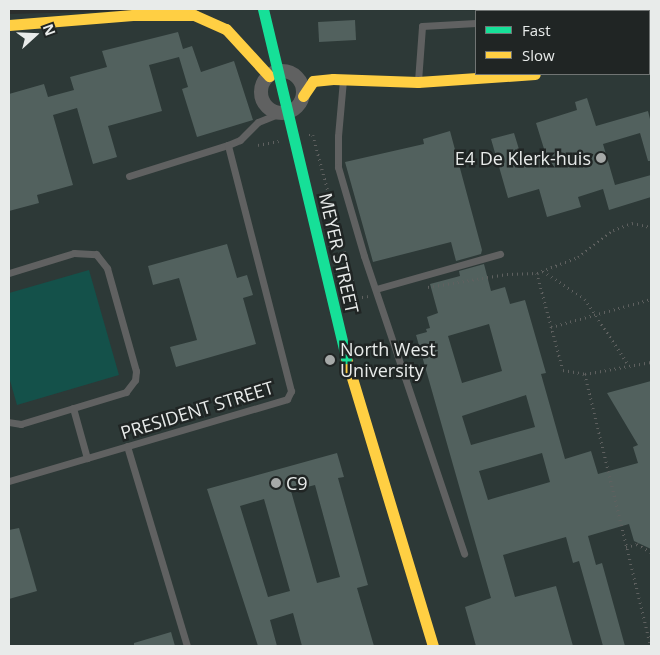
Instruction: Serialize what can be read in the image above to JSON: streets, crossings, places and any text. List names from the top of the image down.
{
  "streets": {
    "street": ["MEYER STREET"],
    "lane": ["PRESIDENT STREET"]
  },
  "places": ["E4 De Klerk-huis", "North West University", "C9"],
  "legend": ["Fast", "Slow"],
  "north": "right"
}
